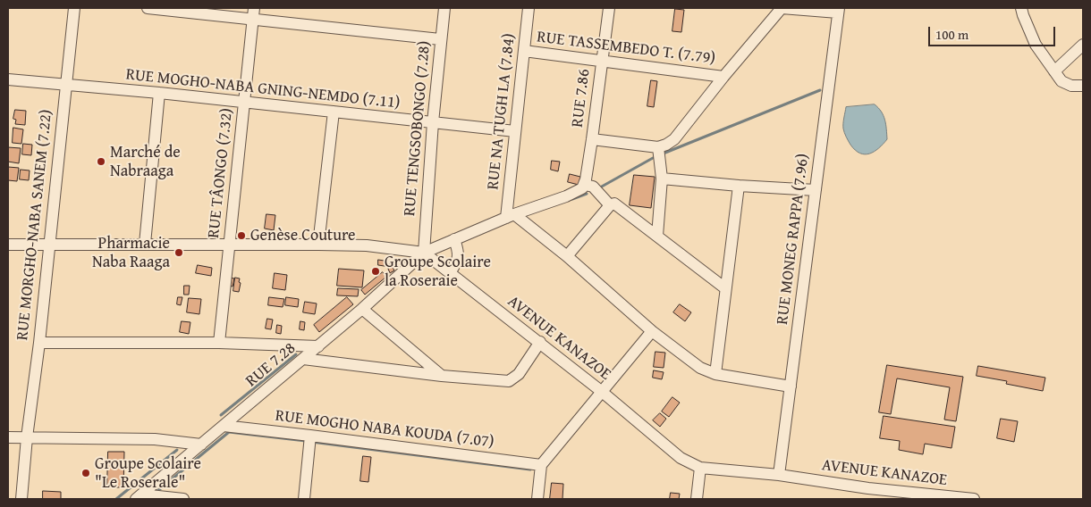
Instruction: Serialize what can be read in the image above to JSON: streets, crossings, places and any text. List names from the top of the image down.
{
  "streets": {
    "street": [
      "RUE TASSEMBEDO T. (7.79)",
      "RUE MOGHO-NABA GNING-NEMDO (7.11)",
      "RUE 7.86",
      "RUE NA TUGH LA (7.84)",
      "RUE TENGSOBONGO (7.28)",
      "RUE TÂONGO (7.32)",
      "RUE MORGHO-NABA SANEM (7.22)",
      "RUE MONEG RAPPA (7.96)",
      "AVENUE KANAZOE",
      "RUE 7.28",
      "RUE MOGHO NABA KOUDA (7.07)"
    ]
  },
  "crossings": [
    ["RUE TASSEMBEDO T. (7.79)", "RUE 7.86"],
    ["RUE TASSEMBEDO T. (7.79)", "RUE NA TUGH LA (7.84)"],
    ["RUE MOGHO-NABA GNING-NEMDO (7.11)", "RUE NA TUGH LA (7.84)"],
    ["RUE MOGHO-NABA GNING-NEMDO (7.11)", "RUE TENGSOBONGO (7.28)"],
    ["RUE MOGHO-NABA GNING-NEMDO (7.11)", "RUE TÂONGO (7.32)"],
    ["RUE MOGHO-NABA GNING-NEMDO (7.11)", "RUE MORGHO-NABA SANEM (7.22)"],
    ["RUE TENGSOBONGO (7.28)", "AVENUE KANAZOE"],
    ["RUE TENGSOBONGO (7.28)", "RUE 7.28"],
    ["RUE MONEG RAPPA (7.96)", "AVENUE KANAZOE"],
    ["AVENUE KANAZOE", "RUE 7.28"],
    ["RUE 7.28", "RUE MOGHO NABA KOUDA (7.07)"]
  ],
  "places": [
    "Marché de Nabraaga",
    "Genèse Couture",
    "Pharmacie Naba Raaga",
    "Groupe Scolaire la Roseraie",
    "Groupe Scolaire \"Le Roserale\""
  ],
  "scale_bar": "100 m"
}
